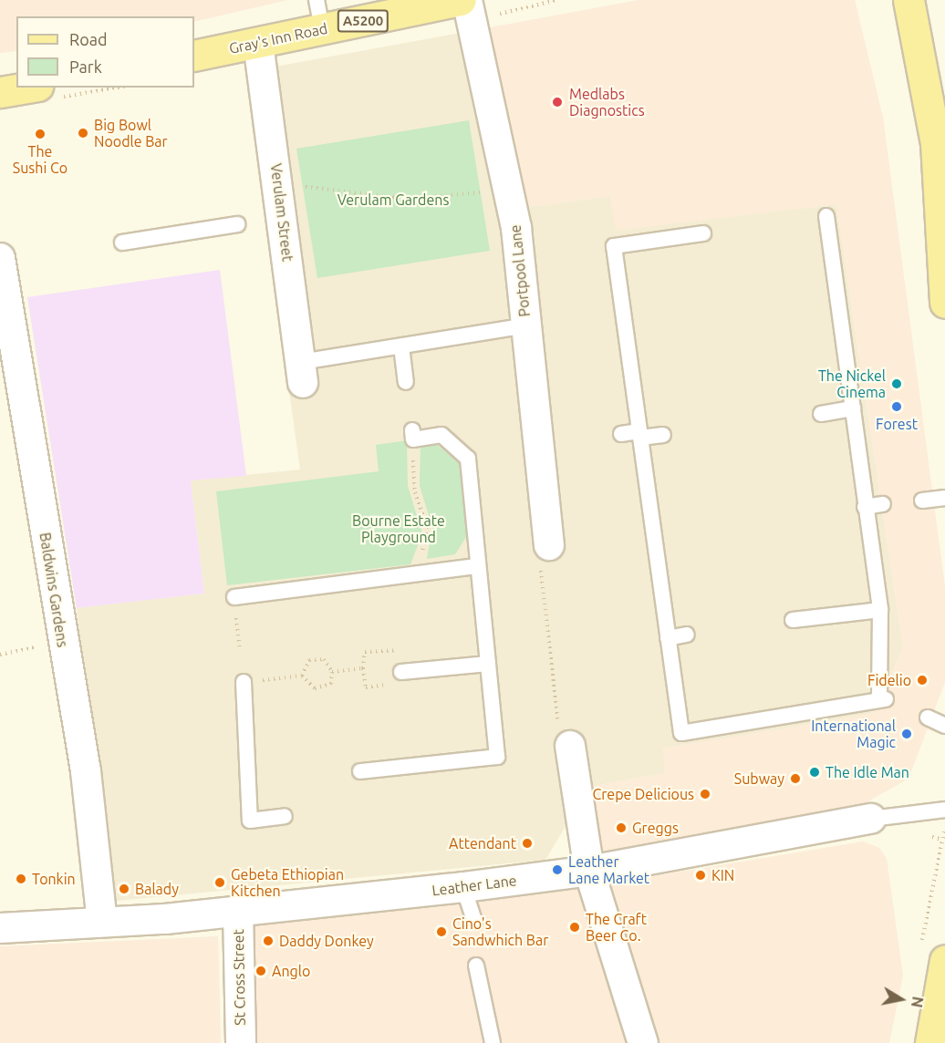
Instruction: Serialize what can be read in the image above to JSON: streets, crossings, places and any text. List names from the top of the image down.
{
  "streets": {
    "main road": ["A5200", "Gray's Inn Road"],
    "street": [
      "Verulam Street",
      "Portpool Lane",
      "Baldwins Gardens",
      "Leather Lane",
      "St Cross Street"
    ]
  },
  "crossings": [
    ["Gray's Inn Road", "Verulam Street"],
    ["Baldwins Gardens", "Leather Lane"],
    ["Leather Lane", "St Cross Street"]
  ],
  "parks": ["Verulam Gardens", "Bourne Estate Playground"],
  "places": [
    "Medlabs Diagnostics",
    "Big Bowl Noodle Bar",
    "The Sushi Co",
    "The Nickel Cinema",
    "Forest",
    "Fidelio",
    "International Magic",
    "The Idle Man",
    "Subway",
    "Crepe Delicious",
    "Greggs",
    "Attendant",
    "Leather Lane Market",
    "KIN",
    "Tonkin",
    "Gebeta Ethiopian Kitchen",
    "Balady",
    "The Craft Beer Co.",
    "Cino's Sandwhich Bar",
    "Daddy Donkey",
    "Anglo"
  ],
  "legend": ["Road", "Park"],
  "north": "right"
}
